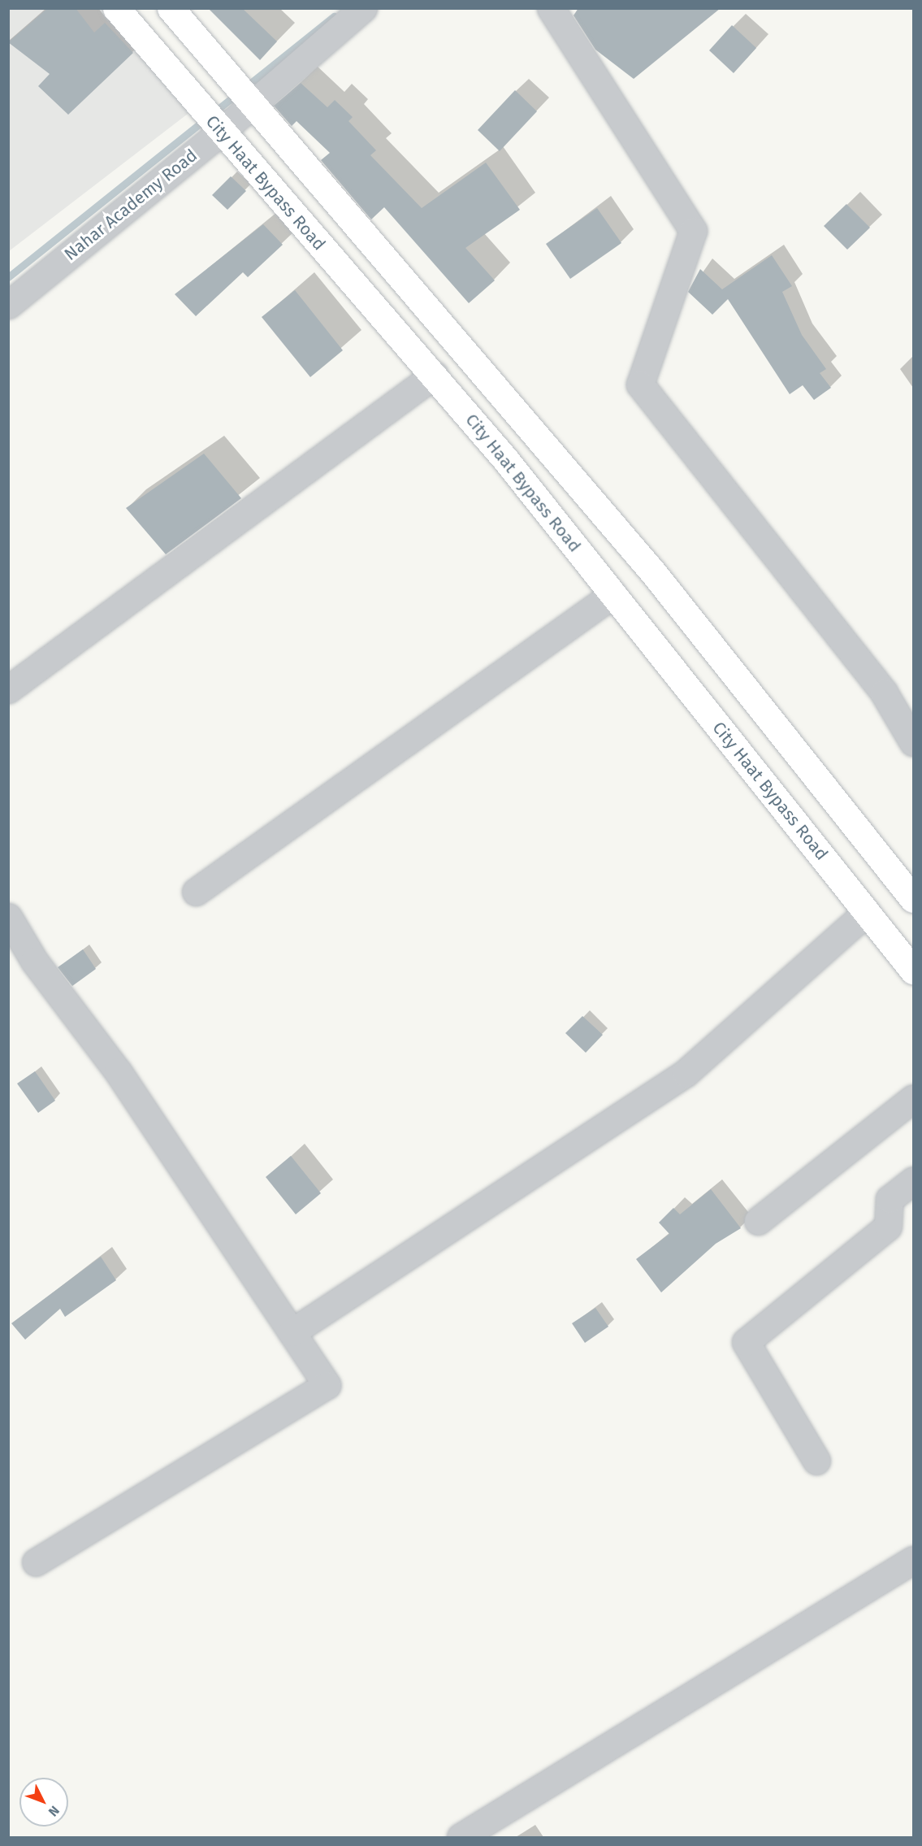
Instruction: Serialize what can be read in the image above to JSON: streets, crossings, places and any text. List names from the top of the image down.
{
  "streets": {
    "main road": ["City Haat Bypass Road"],
    "street": ["Nahar Academy Road"]
  },
  "crossings": [
    ["City Haat Bypass Road", "Nahar Academy Road"]
  ],
  "north": "bottom right"
}
